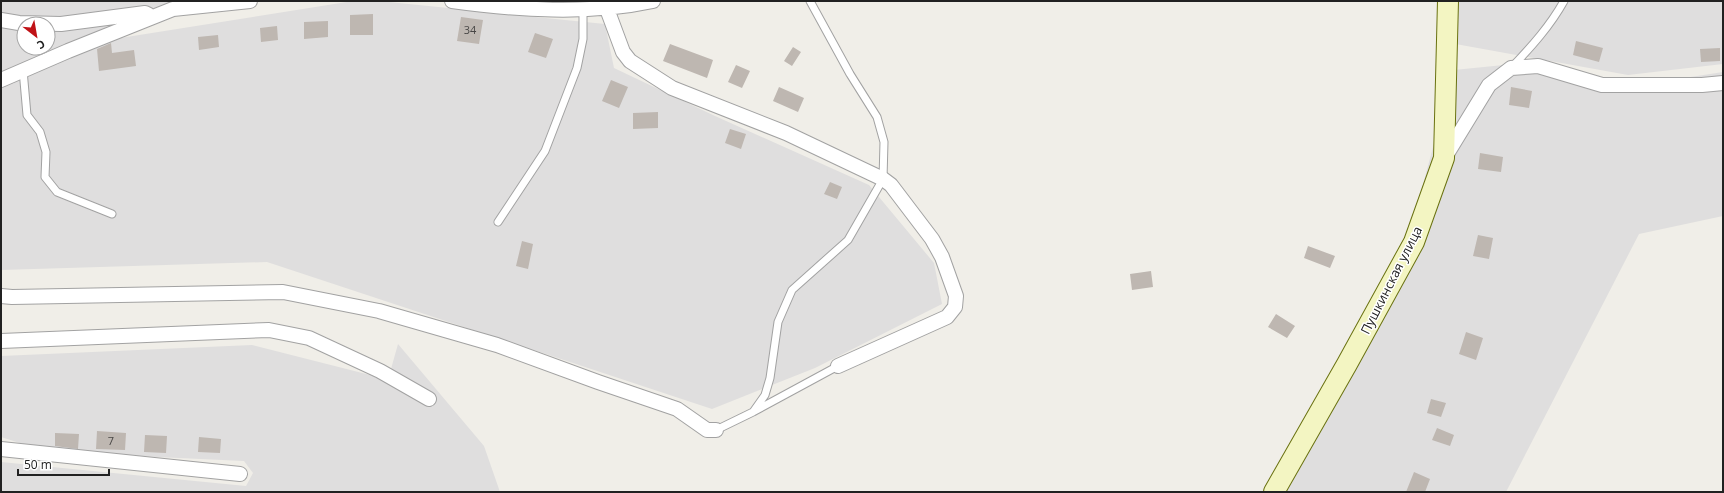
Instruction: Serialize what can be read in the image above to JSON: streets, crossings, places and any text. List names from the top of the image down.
{
  "streets": {
    "main road": ["Пушкинская улица"]
  },
  "house_numbers": ["34", "7"],
  "scale_bar": "50 m",
  "north": "bottom right"
}
